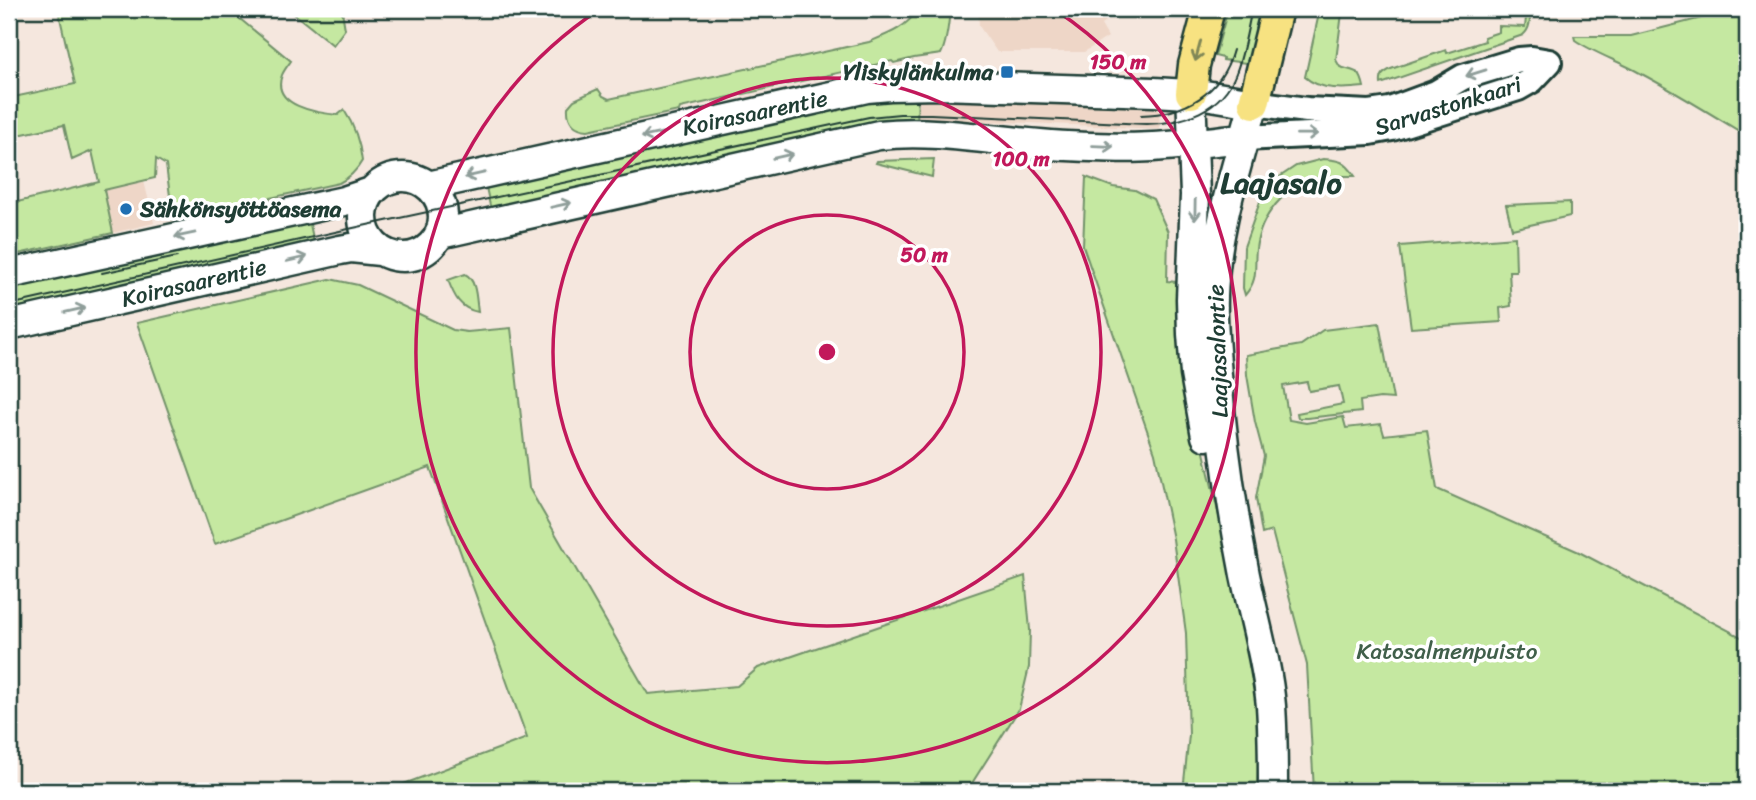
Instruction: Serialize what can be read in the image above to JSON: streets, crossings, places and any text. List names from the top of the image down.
{
  "streets": {
    "main road": ["Koirasaarentie", "Laajasalontie"],
    "street": ["Sarvastonkaari"]
  },
  "crossings": [
    ["Sarvastonkaari", "Koirasaarentie"],
    ["Sarvastonkaari", "Laajasalontie"],
    ["Koirasaarentie", "Laajasalontie"]
  ],
  "districts": ["Laajasalo"],
  "parks": ["Katosalmenpuisto"],
  "places": {
    "transit": ["Yliskylänkulma"],
    "other": ["Sähkönsyöttöasema"]
  },
  "rings": ["150 m", "100 m", "50 m"]
}
